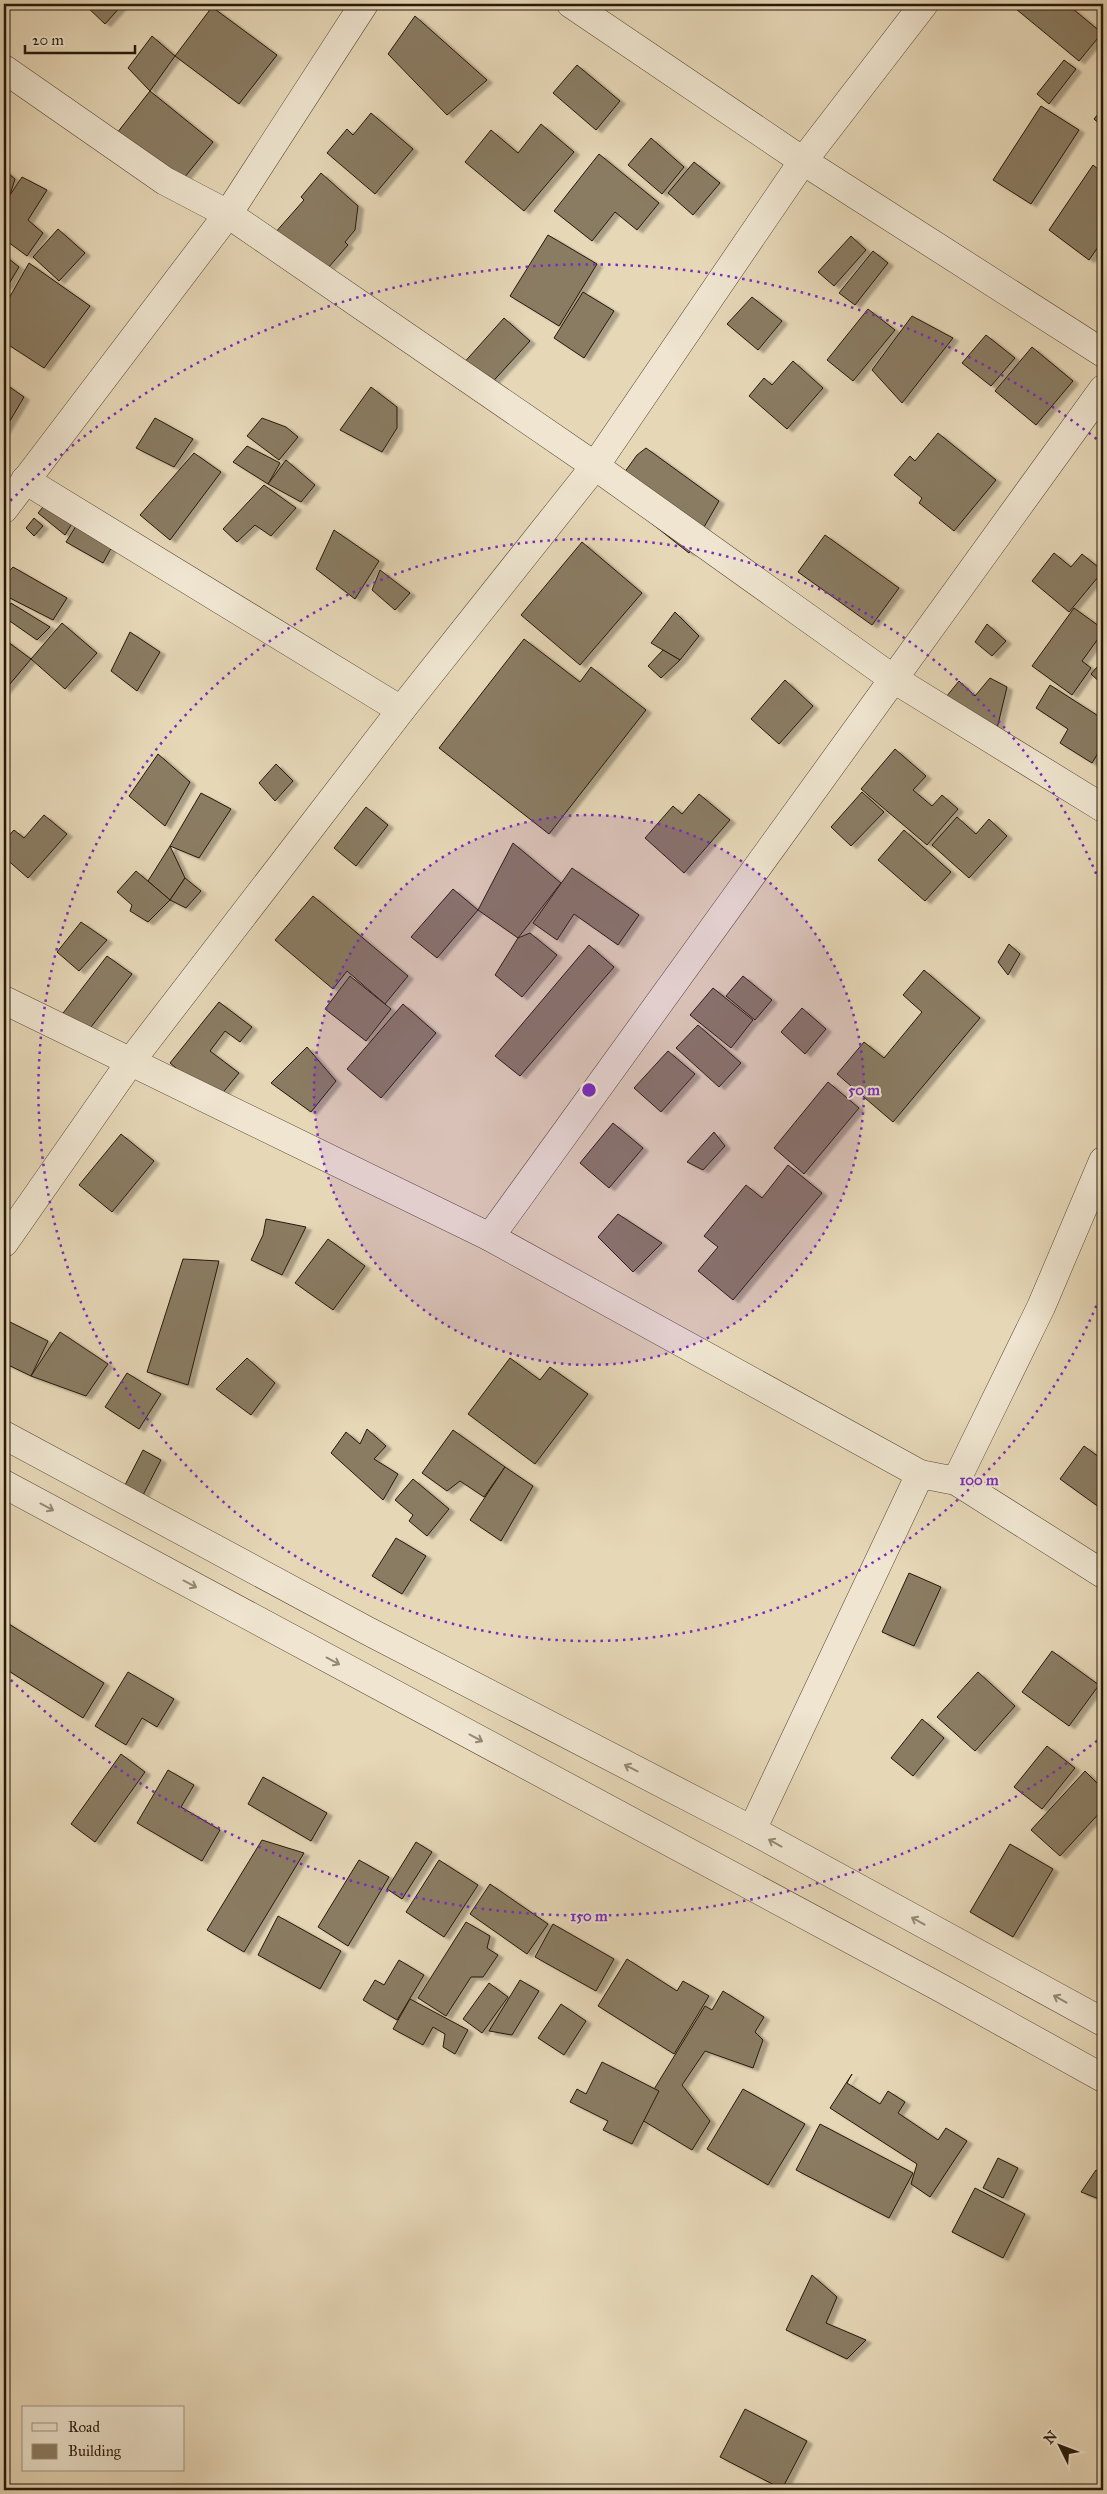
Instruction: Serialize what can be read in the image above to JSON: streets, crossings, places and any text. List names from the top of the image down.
{
  "legend": ["Road", "Building"],
  "scale_bar": "20 m",
  "north": "top left",
  "rings": ["50 m", "100 m", "150 m"]
}
